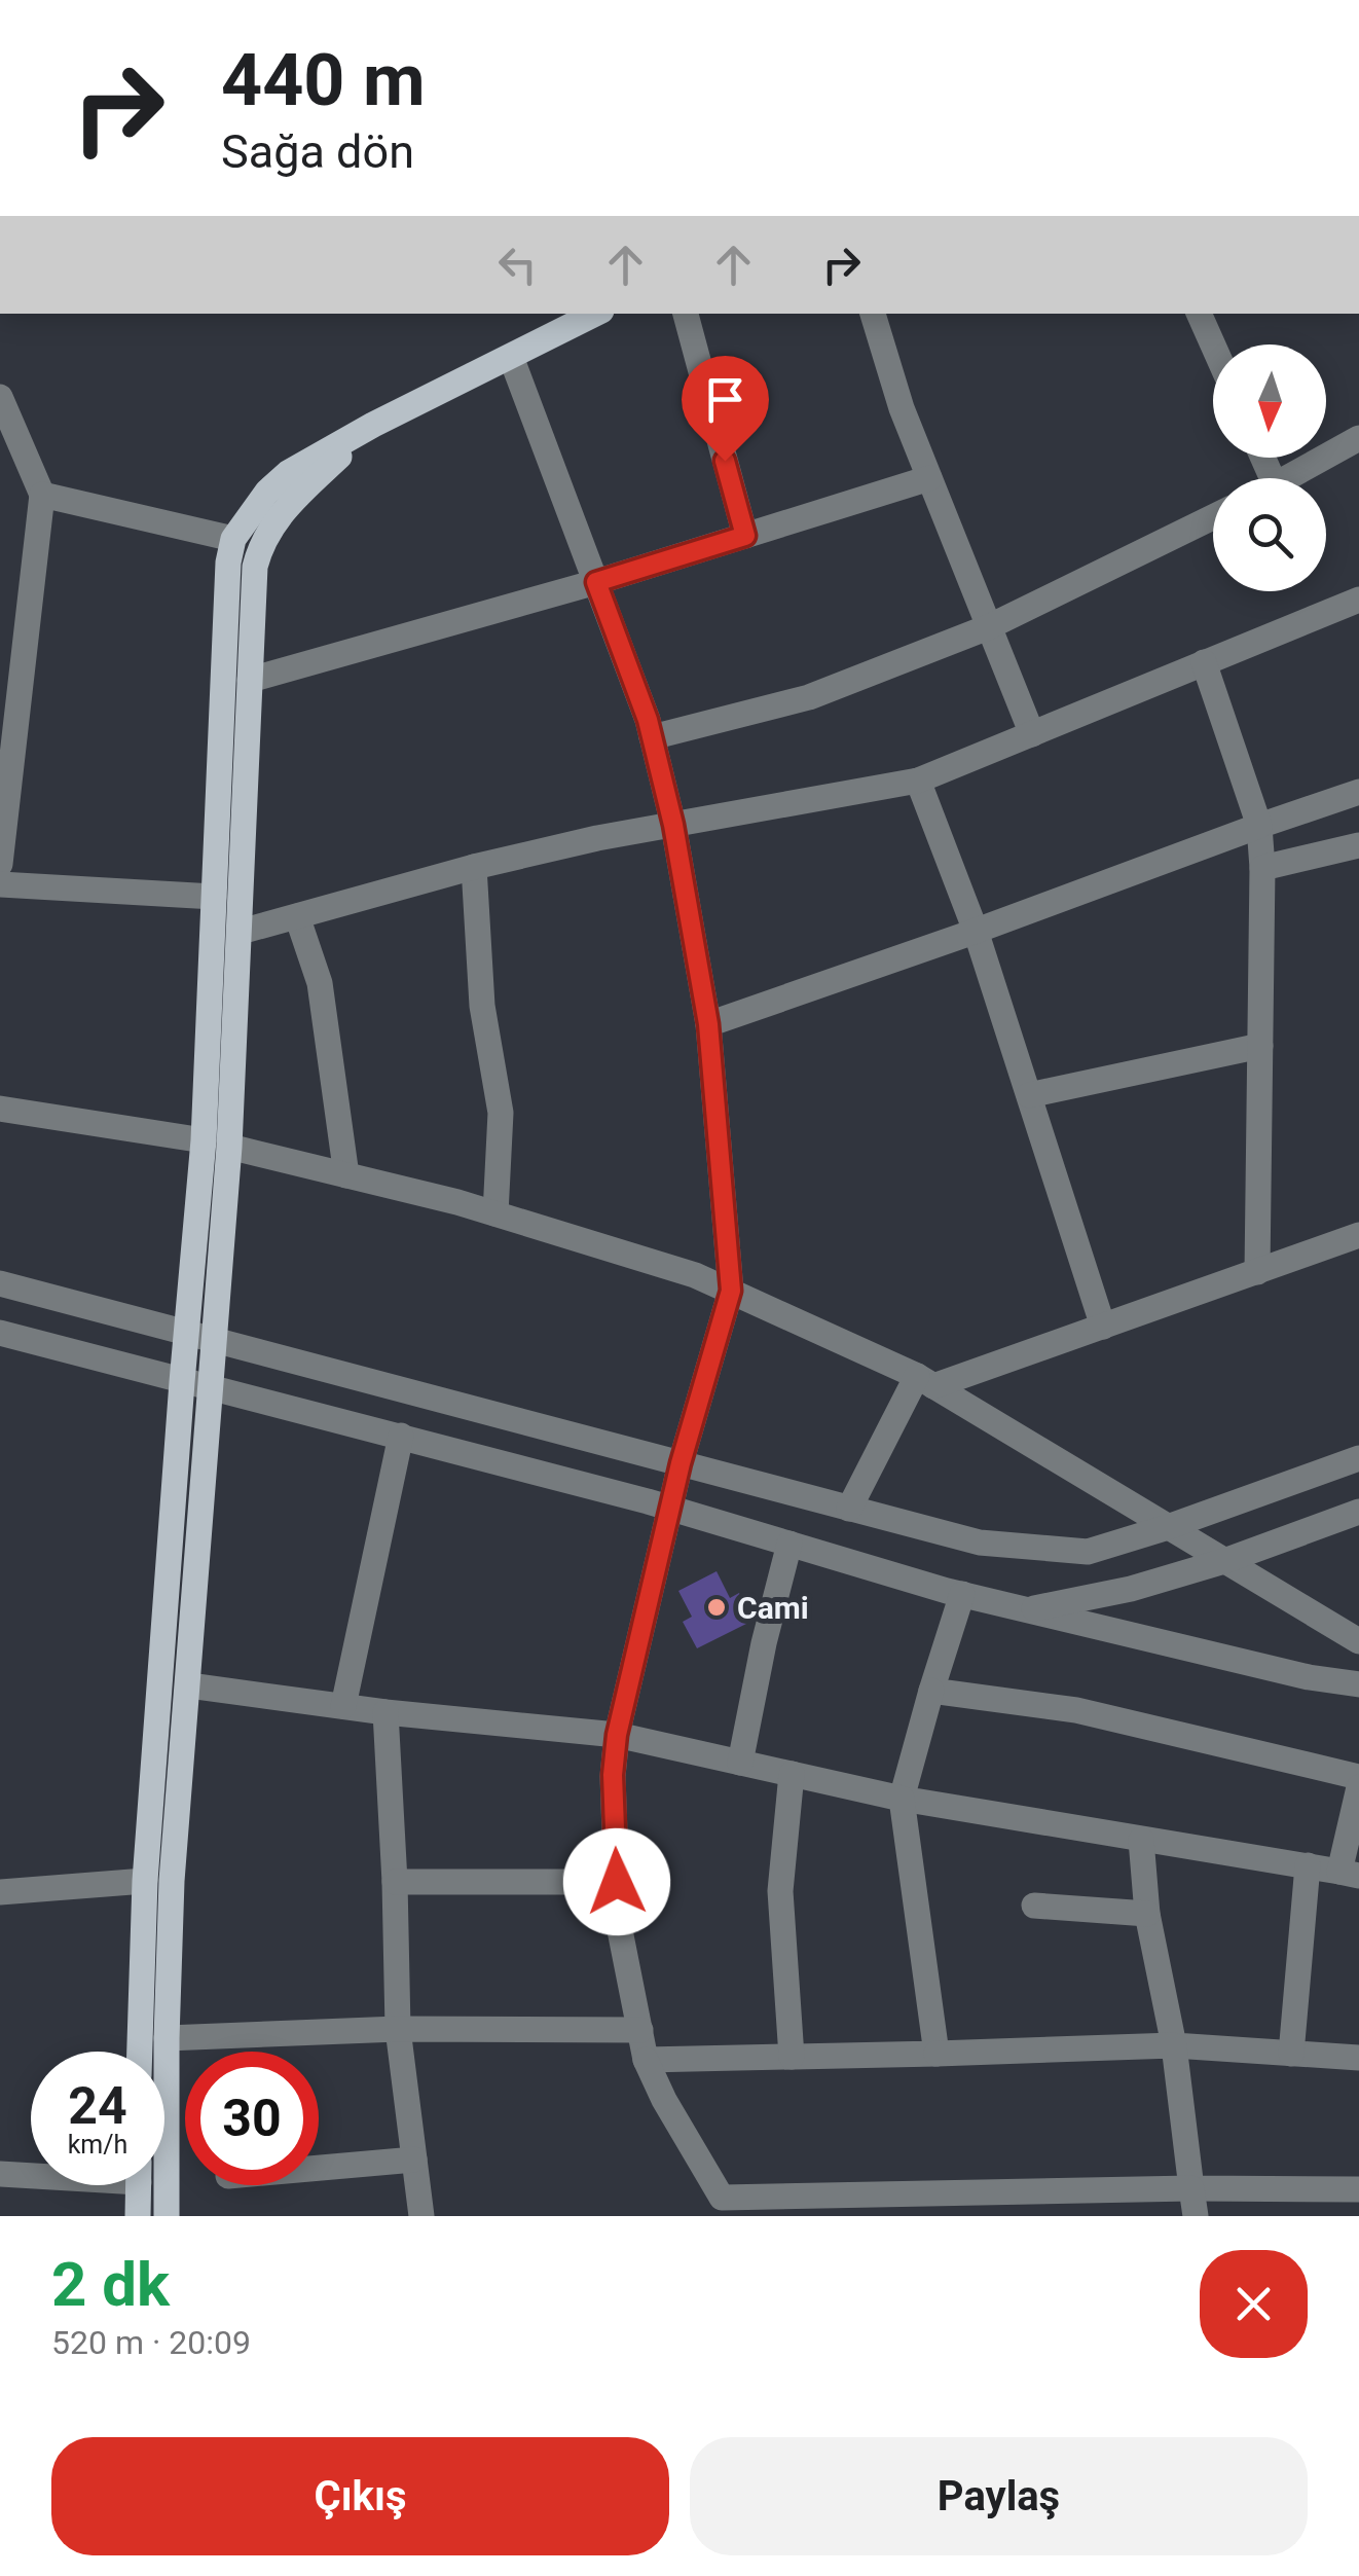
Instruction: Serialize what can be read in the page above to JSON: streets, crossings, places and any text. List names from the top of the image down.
{
  "places": ["Cami"],
  "north": "bottom",
  "page": {
    "turn": ["440 m", "Sağa dön"],
    "speed": "24 km/h",
    "limit": "30",
    "heading": ["2 dk", "520 m · 20:09"],
    "buttons": ["Çıkış", "Paylaş"]
  }
}
